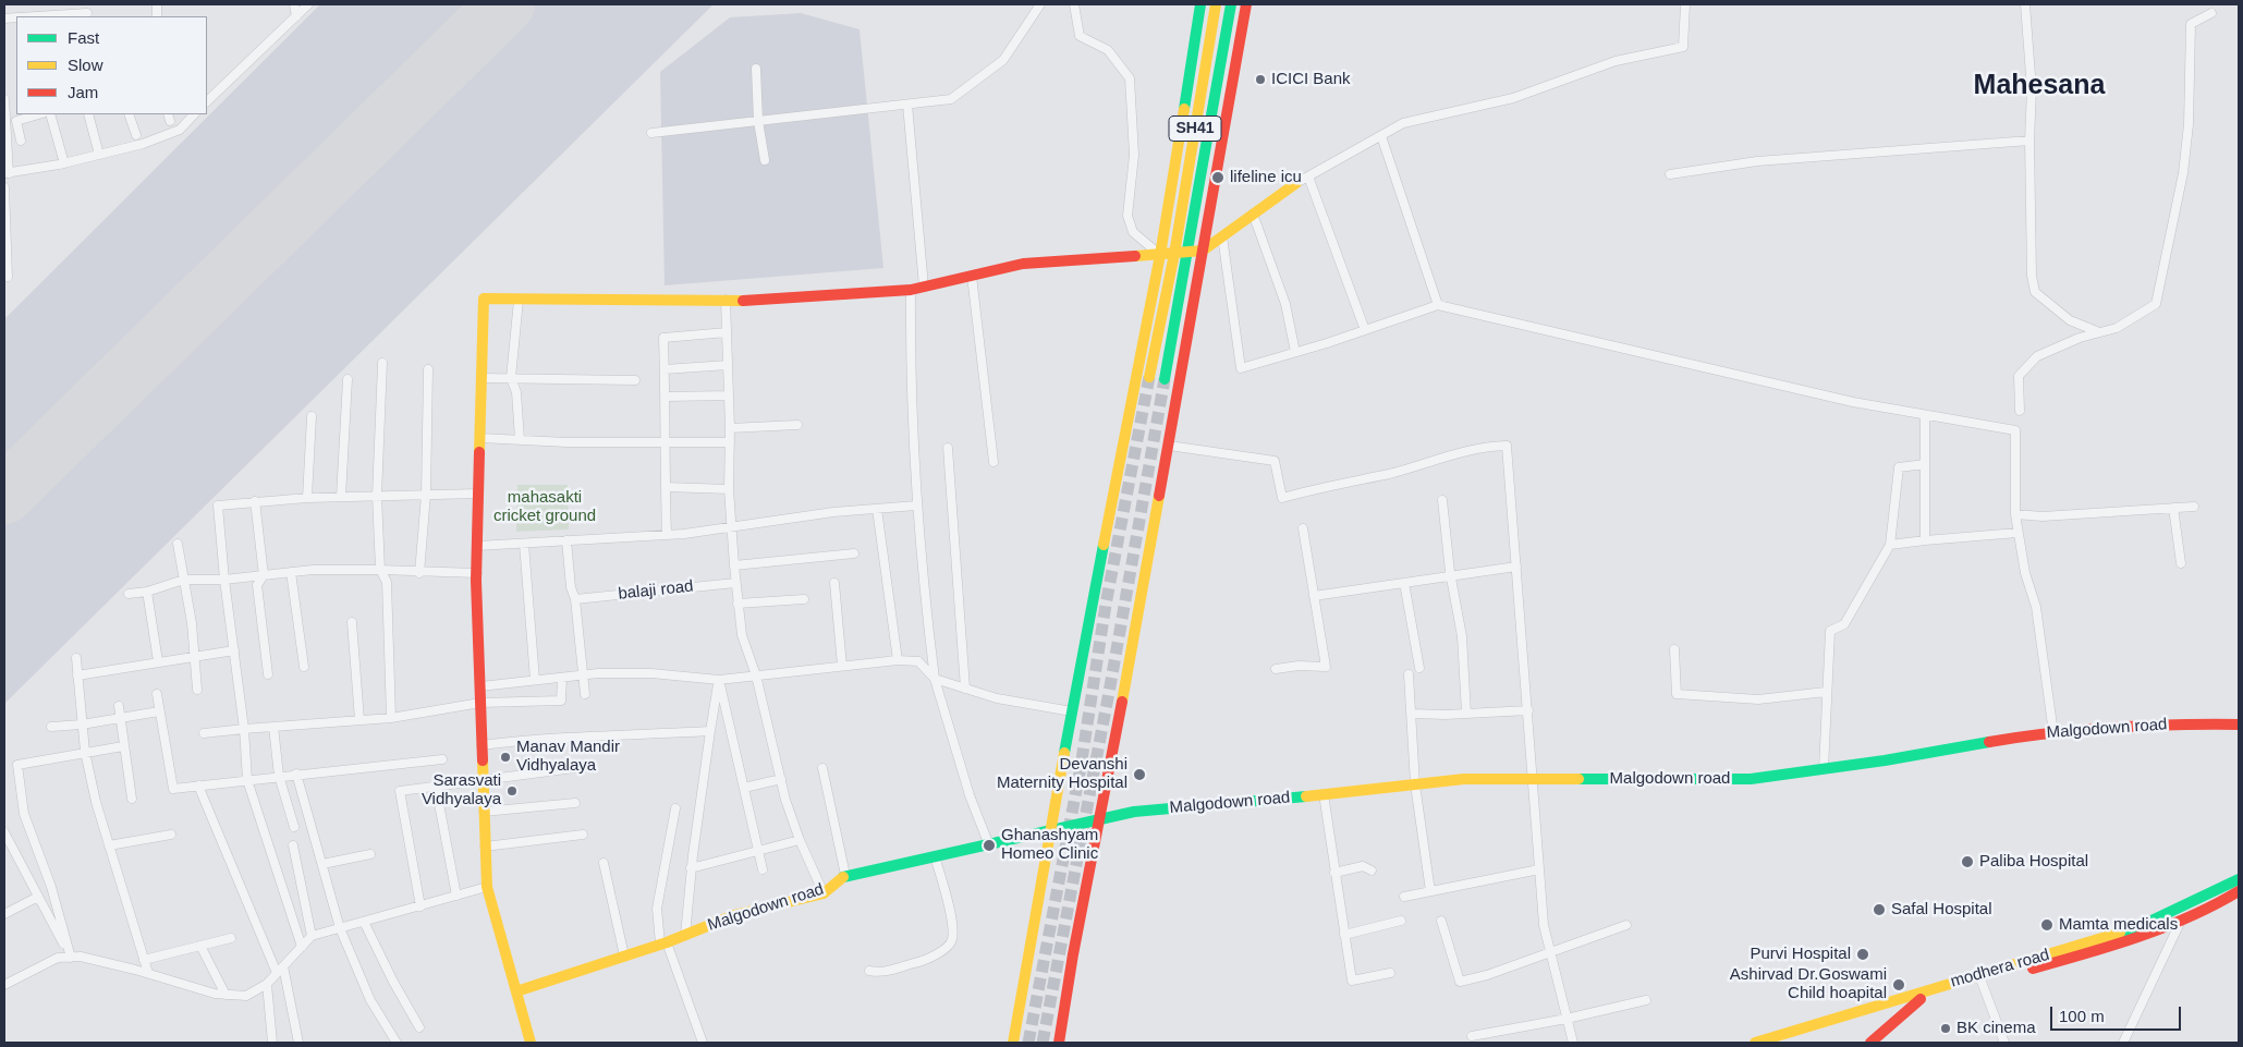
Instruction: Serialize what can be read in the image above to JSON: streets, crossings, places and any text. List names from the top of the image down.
{
  "streets": {
    "street": [
      "SH41",
      "balaji road",
      "Malgodown road",
      "modhera road"
    ]
  },
  "districts": ["Mahesana"],
  "parks": ["mahasakti cricket ground"],
  "places": [
    "ICICI Bank",
    "lifeline icu",
    "Manav Mandir Vidhyalaya",
    "Devanshi Maternity Hospital",
    "Sarasvati Vidhyalaya",
    "Ghanashyam Homeo Clinic",
    "Paliba Hospital",
    "Safal Hospital",
    "Mamta medicals",
    "Purvi Hospital",
    "Ashirvad Dr.Goswami Child hoapital",
    "BK cinema"
  ],
  "legend": ["Fast", "Slow", "Jam"],
  "scale_bar": "100 m"
}
